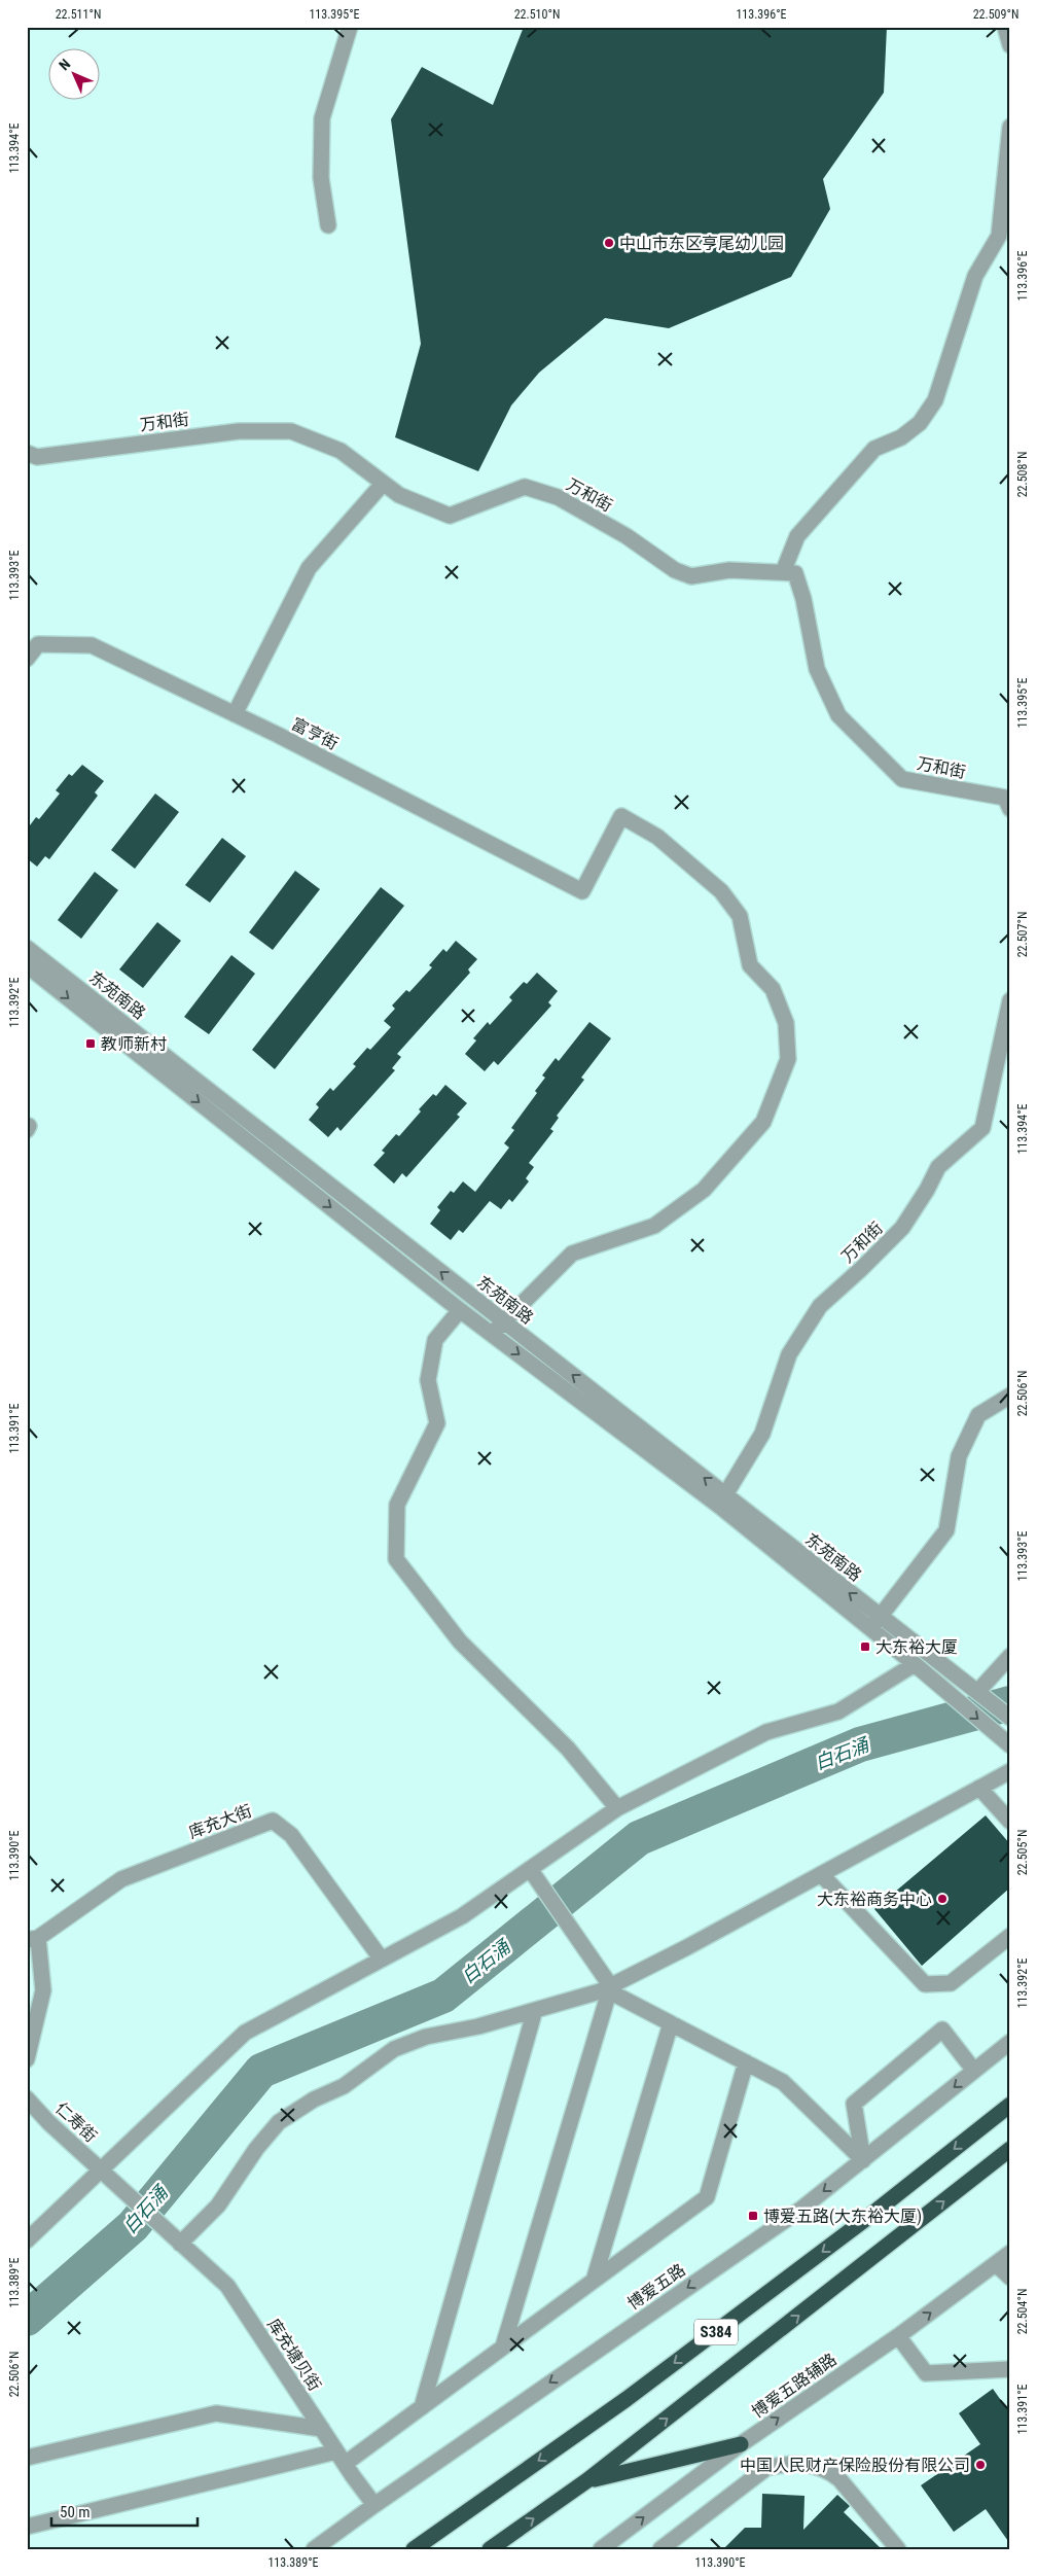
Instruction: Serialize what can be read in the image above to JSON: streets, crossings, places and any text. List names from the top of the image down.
{
  "streets": {
    "highway": ["S384"],
    "street": [
      "万和街",
      "富亨街",
      "东苑南路",
      "库充大街",
      "仁寿街",
      "博爱五路",
      "库充塘贝街",
      "博爱五路辅路"
    ]
  },
  "crossings": [
    ["万和街", "东苑南路"],
    ["富亨街", "东苑南路"],
    ["仁寿街", "库充塘贝街"],
    ["博爱五路", "库充塘贝街"]
  ],
  "one_way": ["博爱五路辅路"],
  "water": ["白石涌"],
  "places": {
    "other": ["中山市东区亨尾幼儿园", "大东裕商务中心", "中国人民财产保险股份有限公司"],
    "transit": ["教师新村", "大东裕大厦", "博爱五路(大东裕大厦)"]
  },
  "scale_bar": "50 m",
  "north": "top left",
  "coordinates": [
    "22.511°N",
    "113.395°E",
    "22.510°N",
    "113.396°E",
    "22.509°N",
    "113.394°E",
    "22.508°N",
    "113.393°E",
    "22.507°N",
    "113.392°E",
    "22.506°N",
    "113.391°E",
    "22.505°N",
    "113.390°E",
    "113.389°E",
    "22.504°N"
  ]
}
